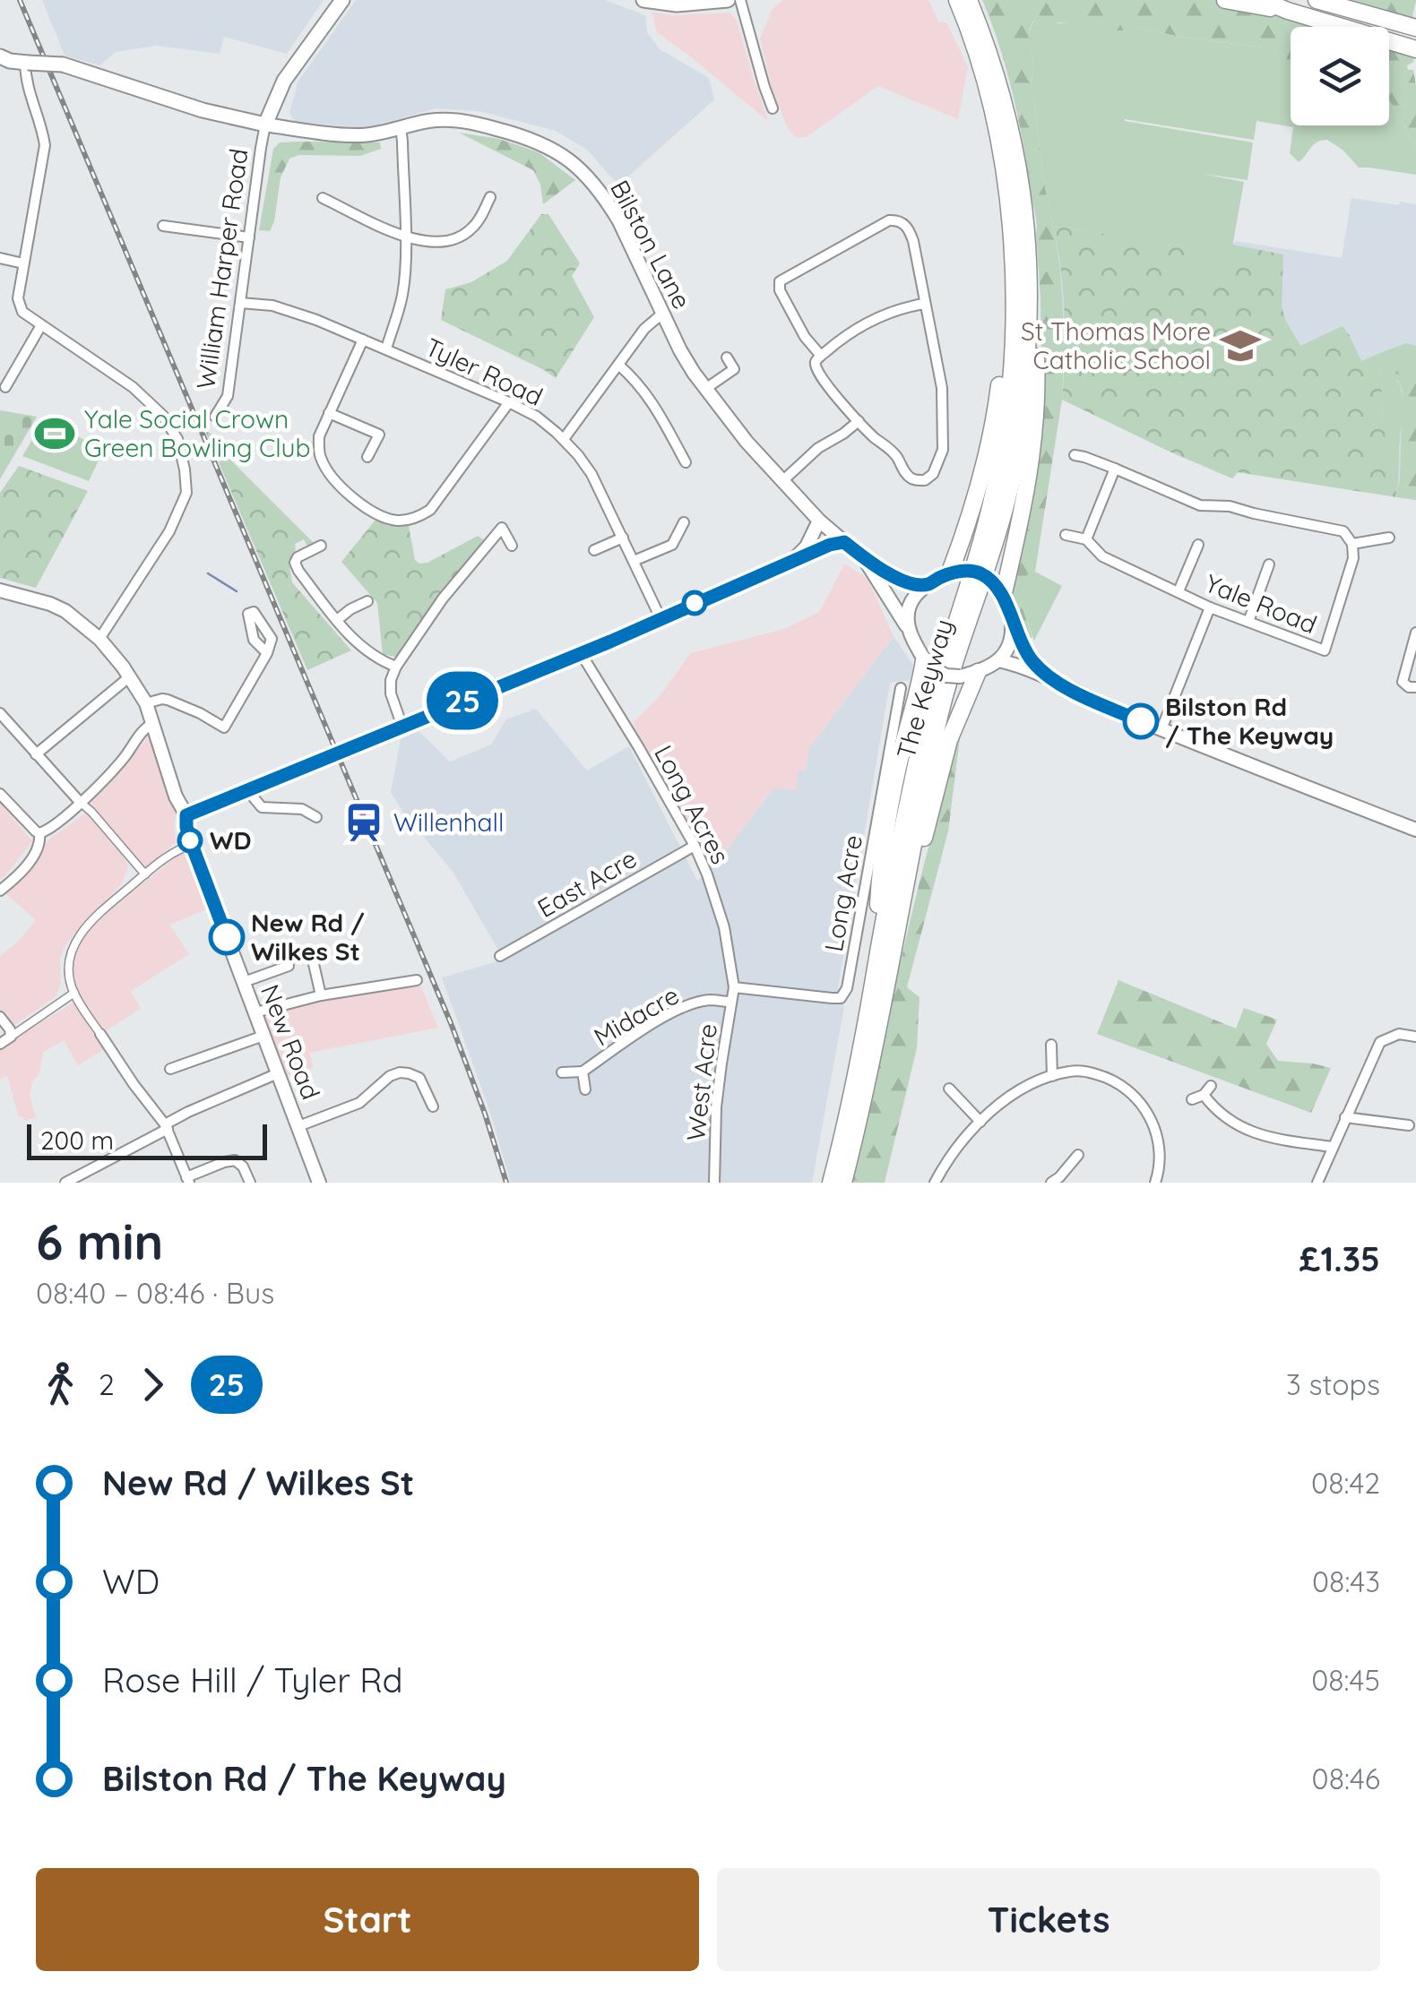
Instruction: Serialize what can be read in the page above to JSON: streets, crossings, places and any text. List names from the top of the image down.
{
  "streets": {
    "highway": ["The Keyway"],
    "main road": ["Bilston Lane", "New Road"],
    "street": [
      "William Harper Road",
      "Tyler Road",
      "Yale Road",
      "Long Acres",
      "East Acre",
      "Long Acre",
      "Midacre",
      "West Acre"
    ]
  },
  "crossings": [
    ["Bilston Lane", "William Harper Road"],
    ["William Harper Road", "Tyler Road"],
    ["Long Acres", "East Acre"],
    ["Long Acres", "Long Acre"],
    ["Long Acres", "West Acre"],
    ["Long Acre", "West Acre"],
    ["Midacre", "West Acre"]
  ],
  "places": {
    "school or university": ["St Thomas More Catholic School"],
    "sports": ["Yale Social Crown Green Bowling Club"],
    "other": ["Bilston Rd / The Keyway", "WD", "New Rd / Wilkes St"],
    "station": ["Willenhall"]
  },
  "lines": ["bus line 25"],
  "scale_bar": "200 m",
  "page": {
    "on_map": "25",
    "scale": "200 m",
    "heading": ["6 min", "08:40 – 08:46 · Bus", "£1.35"],
    "legs": ["2", "25", "3 stops"],
    "list": [
      {
        "name": "New Rd / Wilkes St",
        "value": "08:42"
      },
      {
        "name": "WD",
        "value": "08:43"
      },
      {
        "name": "Rose Hill / Tyler Rd",
        "value": "08:45"
      },
      {
        "name": "Bilston Rd / The Keyway",
        "value": "08:46"
      }
    ],
    "buttons": ["Start", "Tickets"]
  }
}
